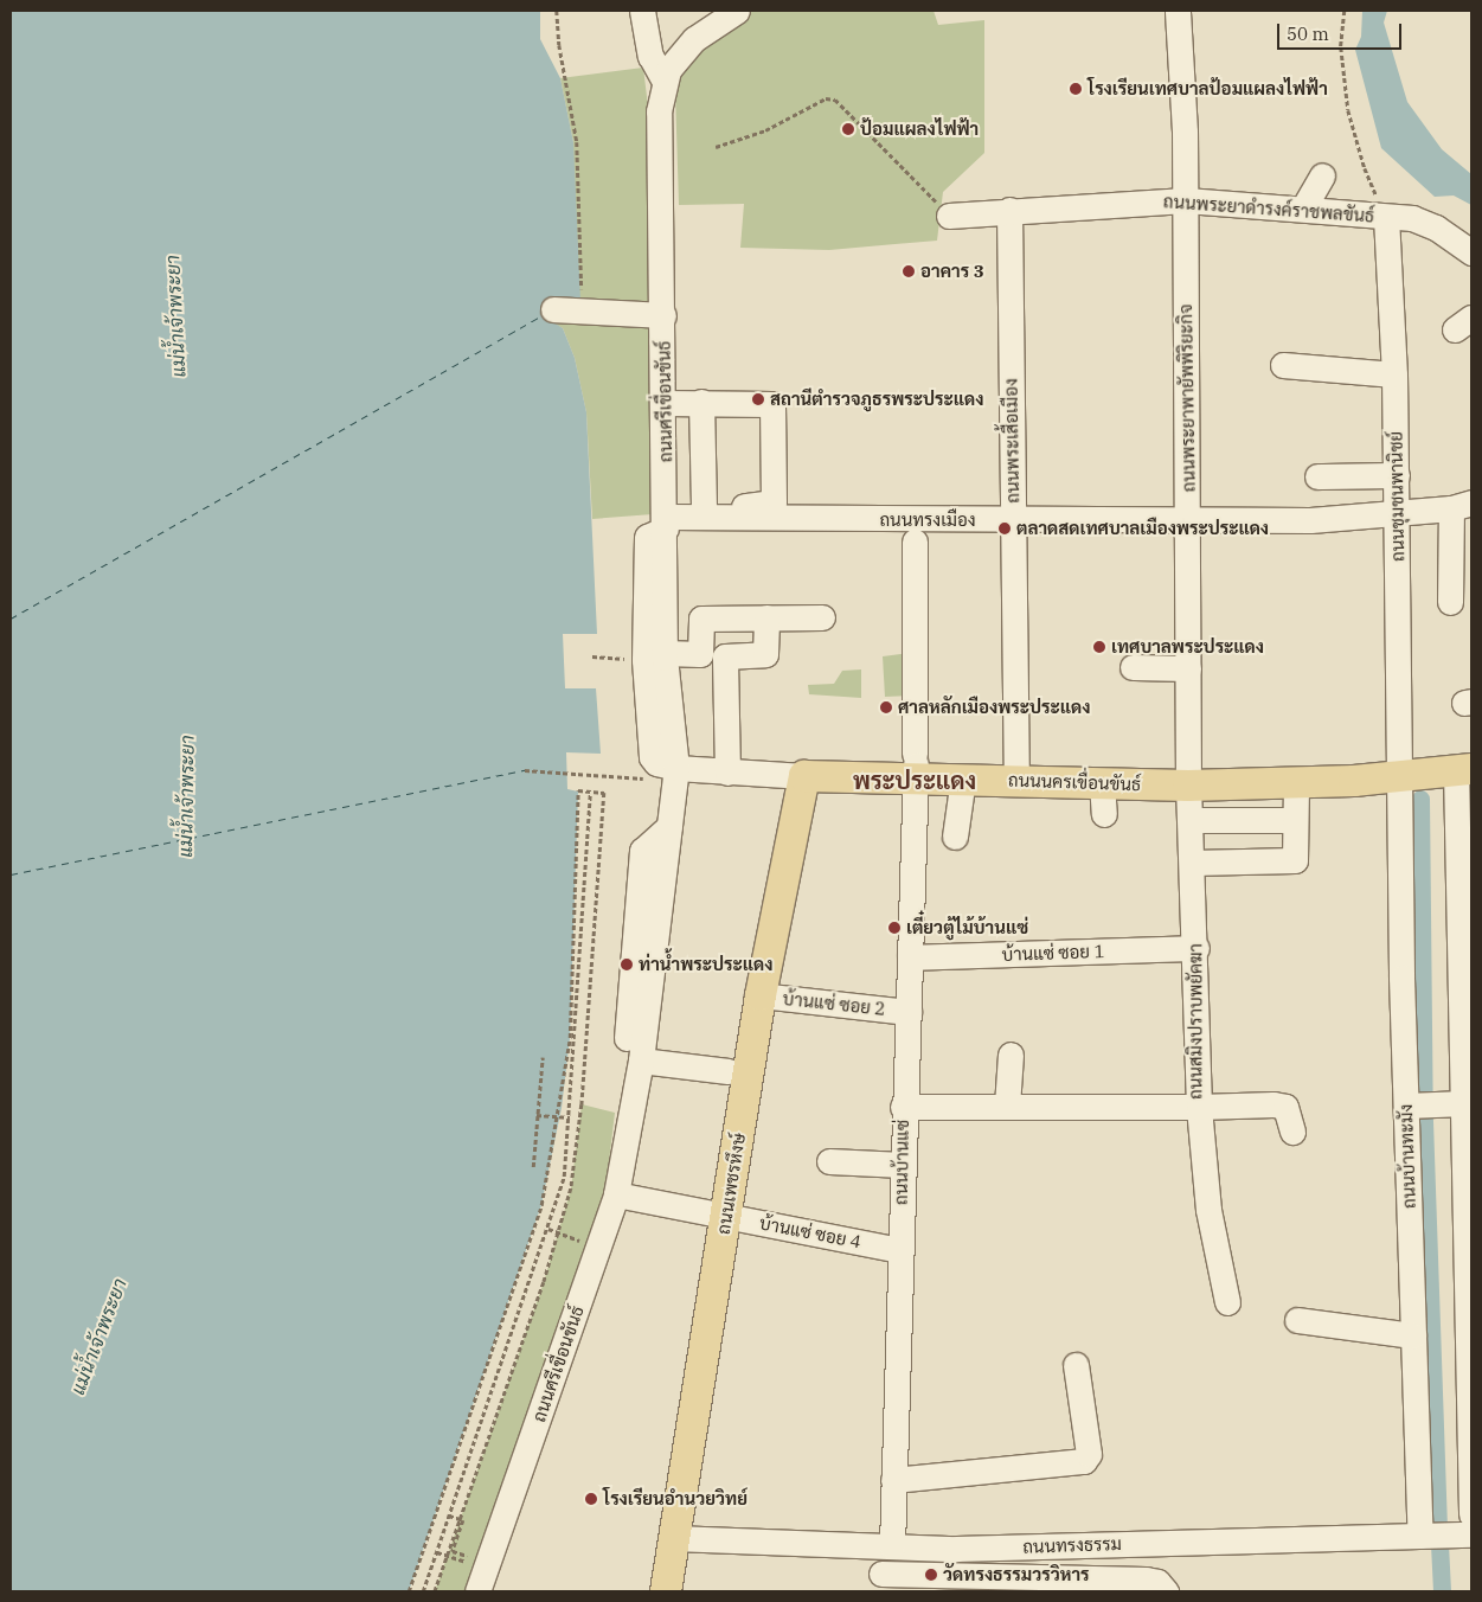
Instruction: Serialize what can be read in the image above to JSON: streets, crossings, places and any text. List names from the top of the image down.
{
  "streets": {
    "main road": ["ถนนนครเขื่อนขันธ์", "ถนนเพชรหึงษ์"],
    "street": [
      "ถนนพระยาดำรงค์ราชพลขันธ์",
      "ถนนพระยาพายัพพิริยะกิจ",
      "ถนนศรีเขื่อนขันธ์",
      "ถนนพระเสื้อเมือง",
      "ถนนชุมชนพานิชย์",
      "ถนนทรงเมือง",
      "บ้านแซ่ ซอย 1",
      "บ้านแซ่ ซอย 2",
      "ถนนสมิงปราบพยัคฆา",
      "ถนนบ้านทะมัง",
      "ถนนบ้านแซ่",
      "บ้านแซ่ ซอย 4",
      "ถนนทรงธรรม"
    ]
  },
  "crossings": [
    ["ถนนพระยาดำรงค์ราชพลขันธ์", "ถนนพระยาพายัพพิริยะกิจ"],
    ["ถนนพระยาดำรงค์ราชพลขันธ์", "ถนนพระเสื้อเมือง"],
    ["ถนนพระยาดำรงค์ราชพลขันธ์", "ถนนชุมชนพานิชย์"],
    ["ถนนพระยาพายัพพิริยะกิจ", "ถนนทรงเมือง"],
    ["ถนนพระยาพายัพพิริยะกิจ", "ถนนนครเขื่อนขันธ์"],
    ["ถนนพระยาพายัพพิริยะกิจ", "ถนนสมิงปราบพยัคฆา"],
    ["ถนนศรีเขื่อนขันธ์", "ถนนทรงเมือง"],
    ["ถนนศรีเขื่อนขันธ์", "ถนนนครเขื่อนขันธ์"],
    ["ถนนศรีเขื่อนขันธ์", "บ้านแซ่ ซอย 4"],
    ["ถนนพระเสื้อเมือง", "ถนนทรงเมือง"],
    ["ถนนพระเสื้อเมือง", "ถนนนครเขื่อนขันธ์"],
    ["ถนนชุมชนพานิชย์", "ถนนทรงเมือง"],
    ["ถนนชุมชนพานิชย์", "ถนนนครเขื่อนขันธ์"],
    ["ถนนชุมชนพานิชย์", "ถนนบ้านทะมัง"],
    ["ถนนนครเขื่อนขันธ์", "ถนนสมิงปราบพยัคฆา"],
    ["ถนนนครเขื่อนขันธ์", "ถนนบ้านทะมัง"],
    ["ถนนนครเขื่อนขันธ์", "ถนนบ้านแซ่"],
    ["ถนนนครเขื่อนขันธ์", "ถนนเพชรหึงษ์"],
    ["บ้านแซ่ ซอย 1", "ถนนสมิงปราบพยัคฆา"],
    ["บ้านแซ่ ซอย 1", "ถนนบ้านแซ่"],
    ["บ้านแซ่ ซอย 2", "ถนนบ้านแซ่"],
    ["บ้านแซ่ ซอย 2", "ถนนเพชรหึงษ์"],
    ["ถนนสมิงปราบพยัคฆา", "ถนนบ้านแซ่"],
    ["ถนนบ้านทะมัง", "ถนนทรงธรรม"],
    ["ถนนบ้านแซ่", "บ้านแซ่ ซอย 4"],
    ["ถนนบ้านแซ่", "ถนนทรงธรรม"],
    ["ถนนเพชรหึงษ์", "บ้านแซ่ ซอย 4"],
    ["ถนนเพชรหึงษ์", "ถนนทรงธรรม"]
  ],
  "districts": ["พระประแดง"],
  "water": ["แม่น้ำเจ้าพระยา"],
  "places": [
    "โรงเรียนเทศบาลป้อมแผลงไฟฟ้า",
    "ป้อมแผลงไฟฟ้า",
    "อาคาร 3",
    "สถานีตำรวจภูธรพระประแดง",
    "ตลาดสดเทศบาลเมืองพระประแดง",
    "เทศบาลพระประแดง",
    "ศาลหลักเมืองพระประแดง",
    "เตี๋ยวตู้ไม้บ้านแซ่",
    "ท่าน้ำพระประแดง",
    "โรงเรียนอำนวยวิทย์",
    "วัดทรงธรรมวรวิหาร"
  ],
  "scale_bar": "50 m"
}
